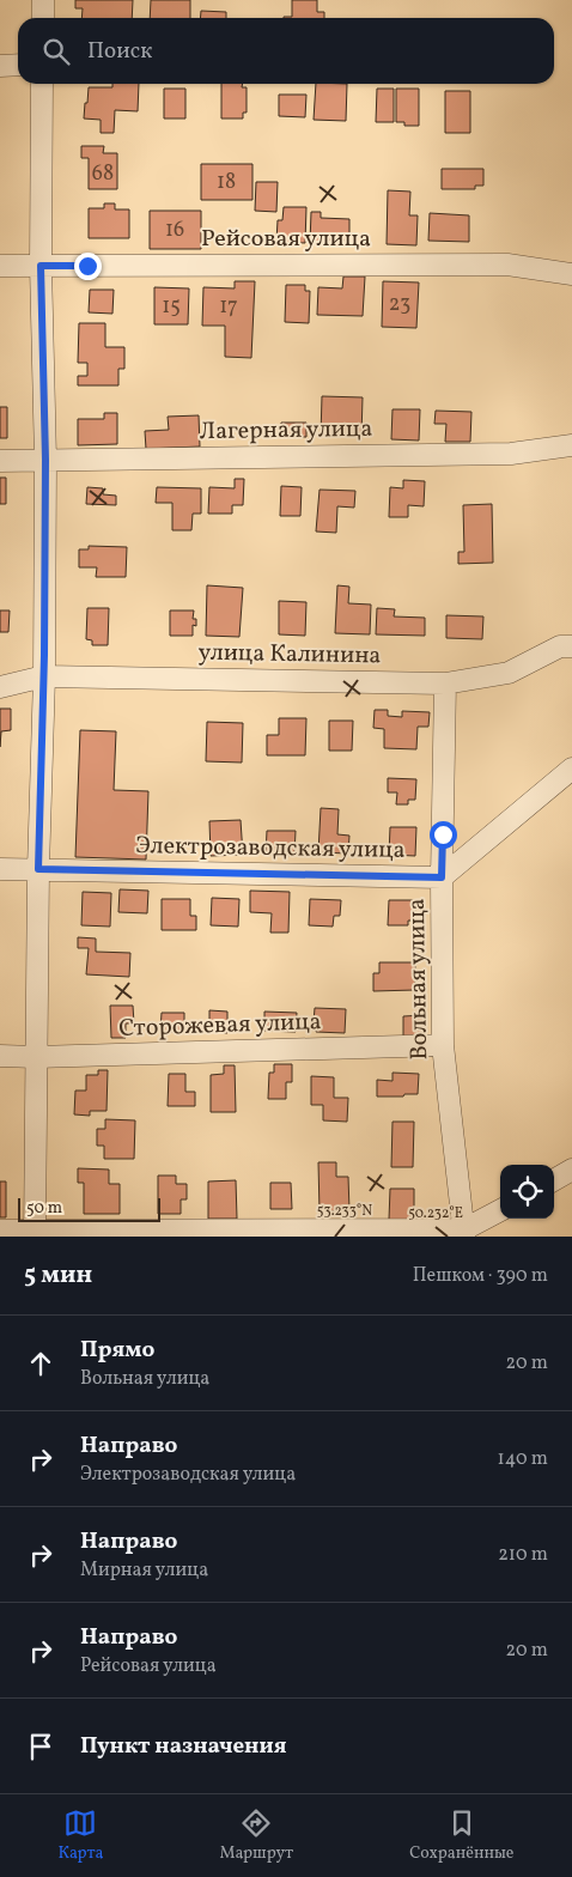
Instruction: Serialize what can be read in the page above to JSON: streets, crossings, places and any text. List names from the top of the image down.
{
  "streets": {
    "street": [
      "Рейсовая улица",
      "Лагерная улица",
      "улица Калинина",
      "Электрозаводская улица",
      "Вольная улица",
      "Сторожевая улица"
    ]
  },
  "crossings": [
    ["улица Калинина", "Вольная улица"],
    ["Электрозаводская улица", "Вольная улица"],
    ["Вольная улица", "Сторожевая улица"]
  ],
  "house_numbers": [
    "68",
    "18",
    "16",
    "23",
    "15",
    "17"
  ],
  "scale_bar": "50 m",
  "page": {
    "search": "Поиск",
    "scale": "50 m",
    "heading": ["5 мин", "Пешком · 390 m"],
    "list": [
      ["Прямо", "Вольная улица", "20 m"],
      ["Направо", "Электрозаводская улица", "140 m"],
      ["Направо", "Мирная улица", "210 m"],
      ["Направо", "Рейсовая улица", "20 m"],
      "Пункт назначения"
    ],
    "nav": ["Карта", "Маршрут", "Сохранённые"]
  },
  "coordinates": ["53.233°N", "50.232°E"]
}
